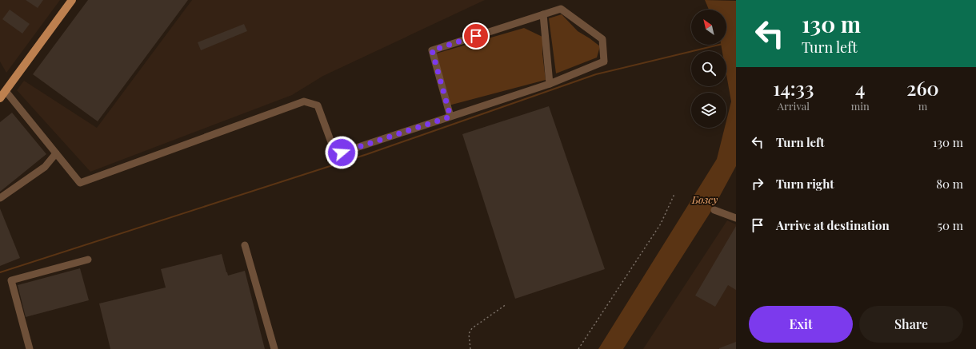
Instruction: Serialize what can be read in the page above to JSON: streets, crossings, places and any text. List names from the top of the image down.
{
  "water": ["Бозсу"],
  "north": "top left",
  "page": {
    "turn": ["130 m", "Turn left"],
    "eta": [
      "14:33",
      "Arrival",
      "4",
      "min",
      "260",
      "m"
    ],
    "list": [
      {
        "name": "Turn left",
        "value": "130 m"
      },
      {
        "name": "Turn right",
        "value": "80 m"
      },
      {
        "name": "Arrive at destination",
        "value": "50 m"
      }
    ],
    "buttons": ["Exit", "Share"]
  }
}
